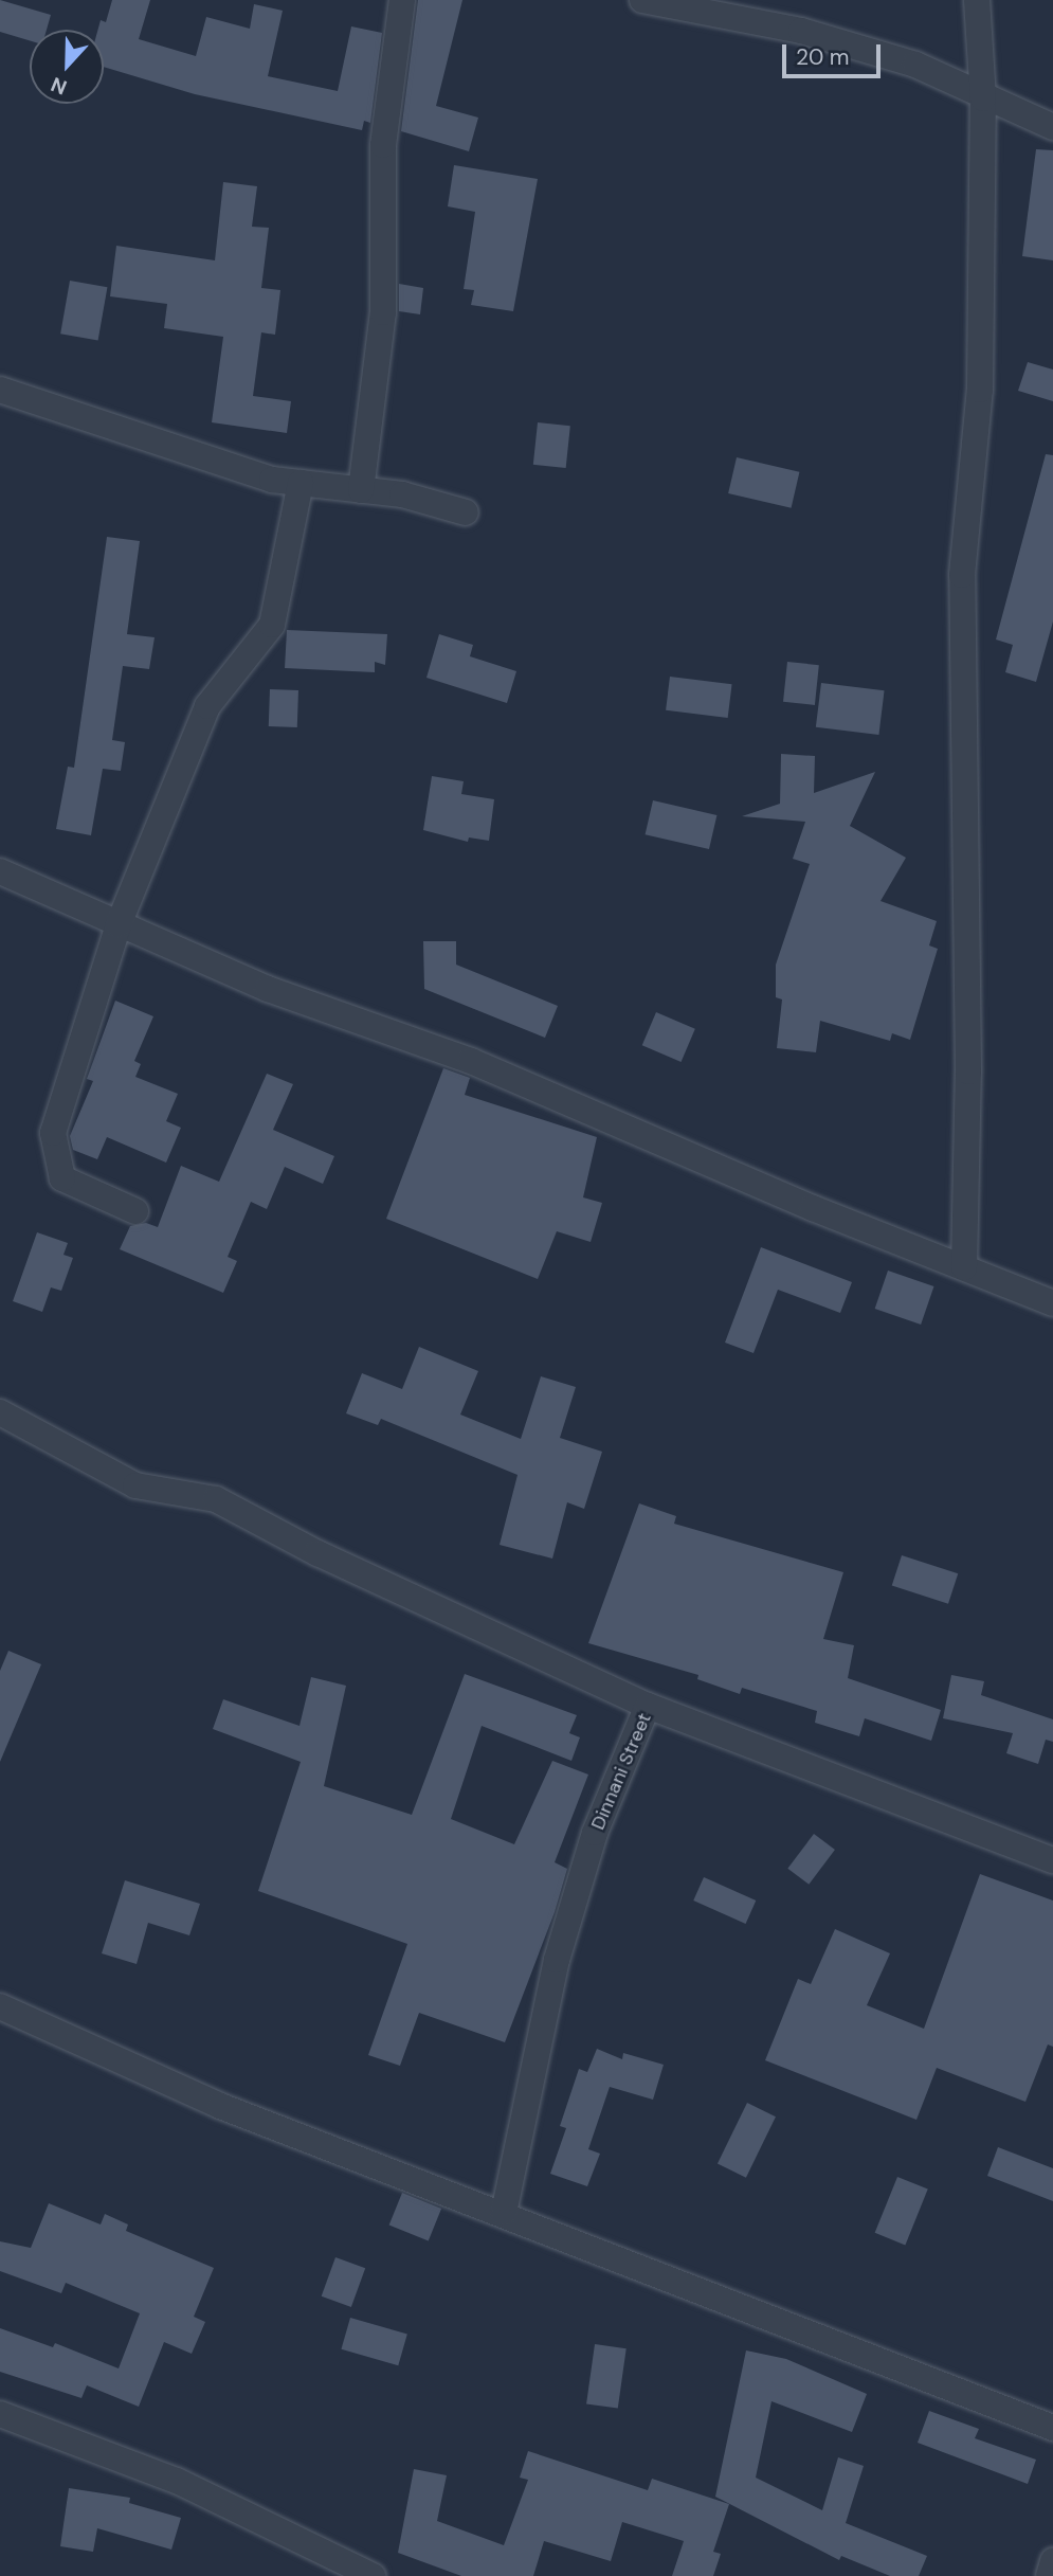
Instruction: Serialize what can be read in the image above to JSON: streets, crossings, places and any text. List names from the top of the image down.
{
  "streets": {
    "street": ["Dinnani Street"]
  },
  "scale_bar": "20 m",
  "north": "bottom"
}
